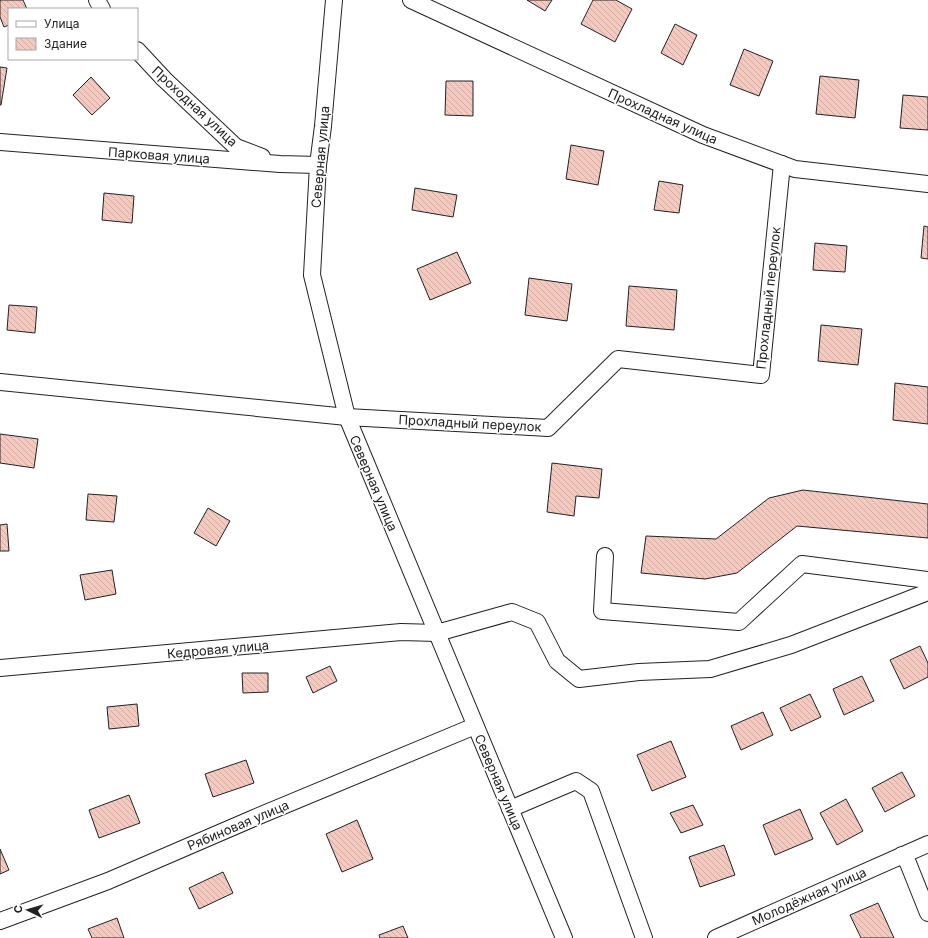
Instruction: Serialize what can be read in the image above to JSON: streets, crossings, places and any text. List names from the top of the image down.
{
  "streets": {
    "street": [
      "Проходная улица",
      "Прохладная улица",
      "Парковая улица",
      "Северная улица",
      "Прохладный переулок",
      "Кедровая улица",
      "Рябиновая улица",
      "Молодёжная улица"
    ]
  },
  "crossings": [
    ["Проходная улица", "Парковая улица"],
    ["Прохладная улица", "Прохладный переулок"],
    ["Парковая улица", "Северная улица"],
    ["Северная улица", "Прохладный переулок"],
    ["Северная улица", "Кедровая улица"],
    ["Северная улица", "Рябиновая улица"]
  ],
  "legend": ["Улица", "Здание"],
  "north": "left"
}
